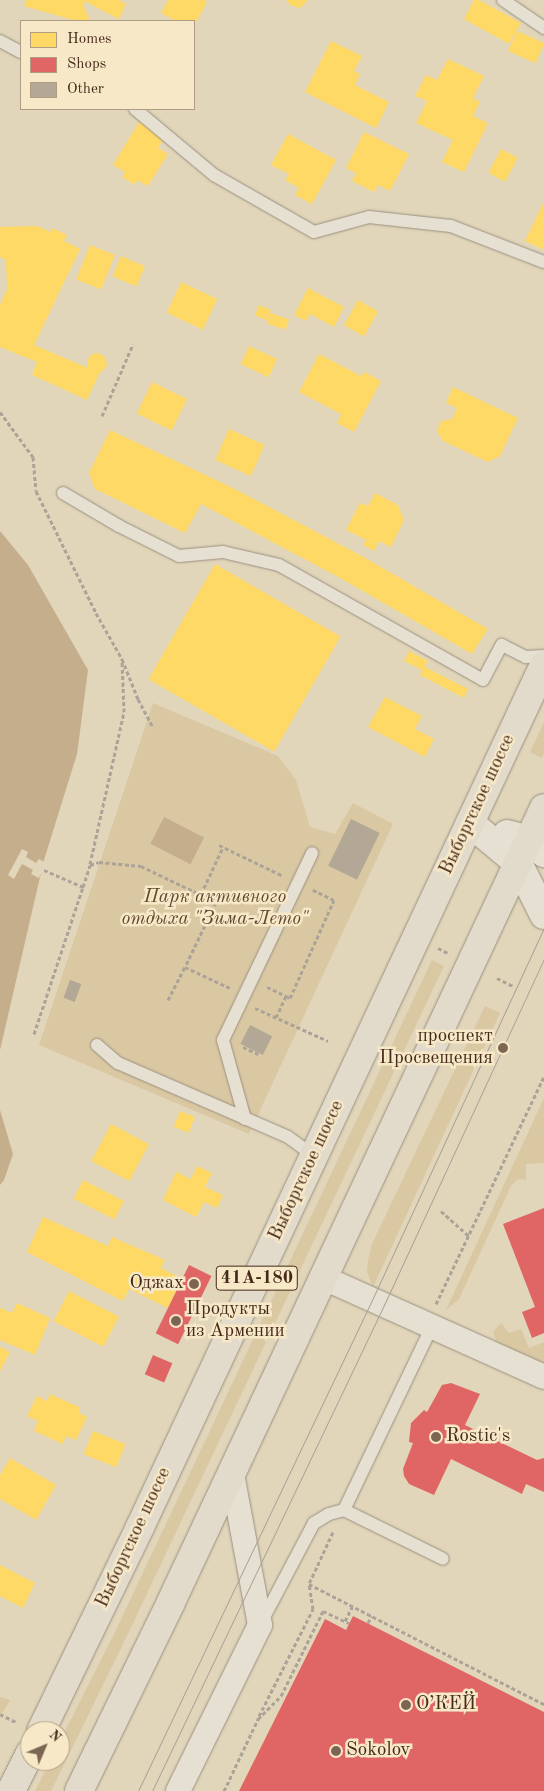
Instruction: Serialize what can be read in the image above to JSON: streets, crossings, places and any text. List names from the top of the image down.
{
  "streets": {
    "main road": ["Выборгское шоссе", "41А-180"]
  },
  "parks": ["Парк активного отдыха \"Зима-Лето\""],
  "places": [
    "проспект Просвещения",
    "Оджах",
    "Продукты из Армении",
    "Rostic's",
    "О’КЕЙ",
    "Sokolov"
  ],
  "legend": ["Homes", "Shops", "Other"],
  "north": "top right"
}
